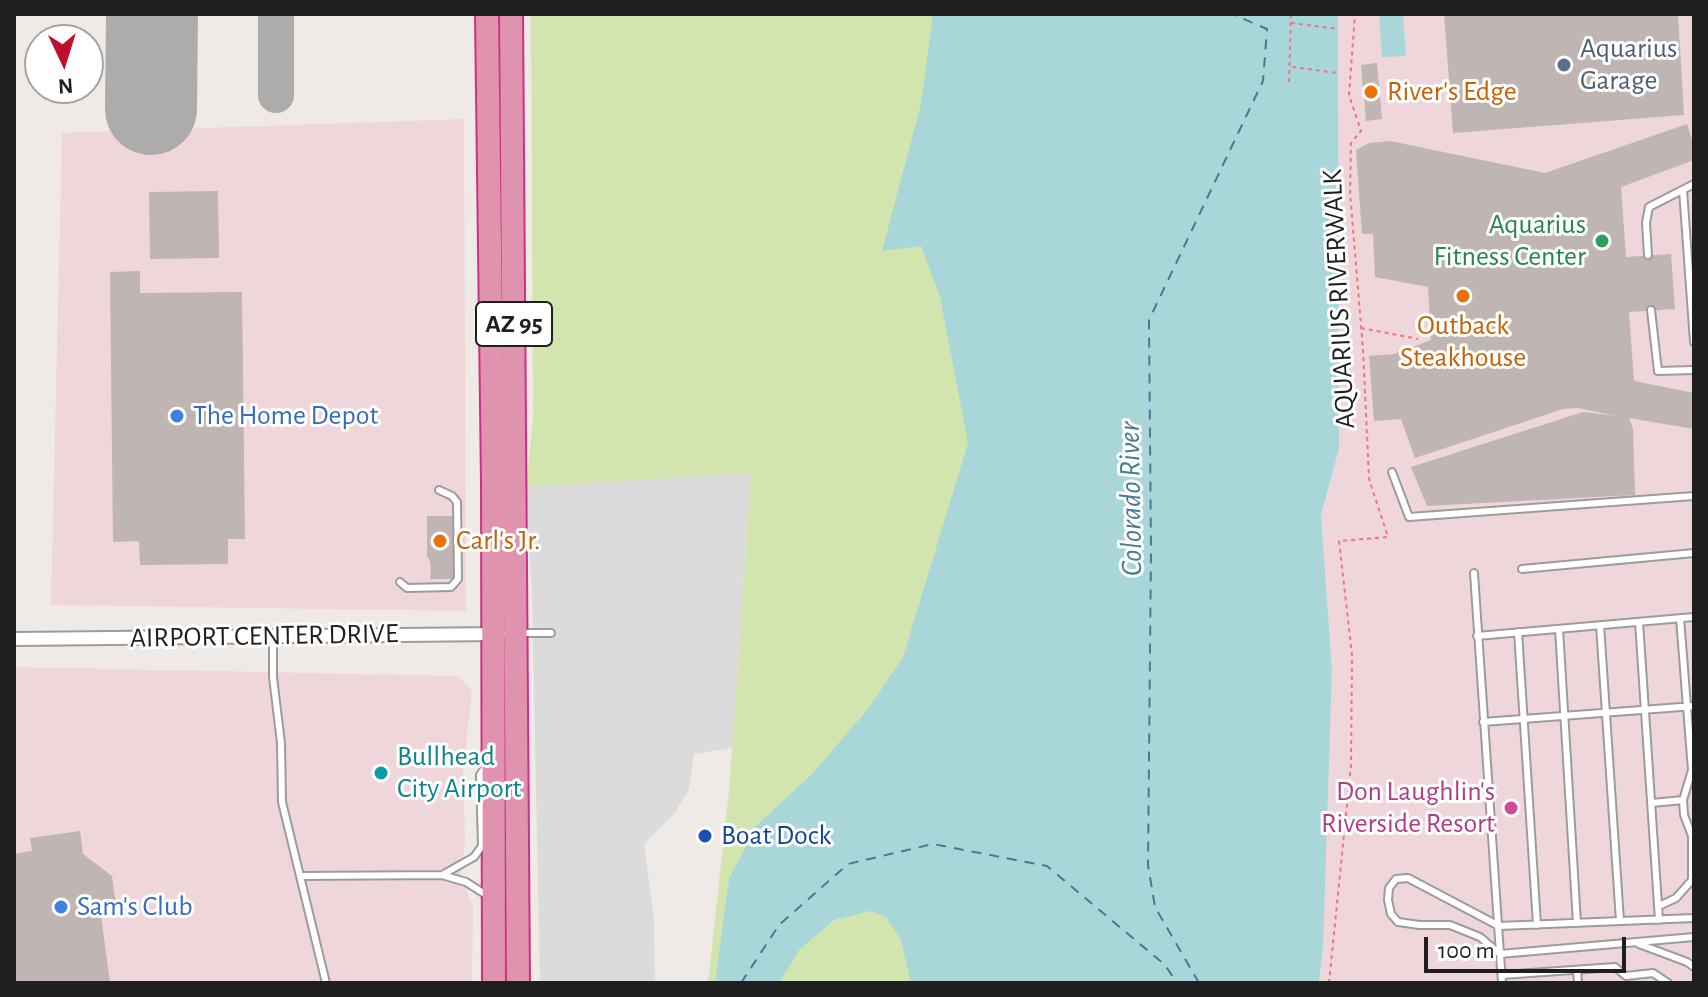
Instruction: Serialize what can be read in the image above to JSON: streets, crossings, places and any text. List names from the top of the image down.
{
  "streets": {
    "highway": ["AZ 95"],
    "street": ["AIRPORT CENTER DRIVE"],
    "path": ["AQUARIUS RIVERWALK"]
  },
  "crossings": [
    ["AZ 95", "AIRPORT CENTER DRIVE"]
  ],
  "water": ["Colorado River"],
  "places": [
    "Aquarius Garage",
    "River's Edge",
    "Aquarius Fitness Center",
    "Outback Steakhouse",
    "The Home Depot",
    "Carl's Jr.",
    "Bullhead City Airport",
    "Don Laughlin's Riverside Resort",
    "Boat Dock",
    "Sam's Club"
  ],
  "scale_bar": "100 m",
  "north": "bottom"
}
